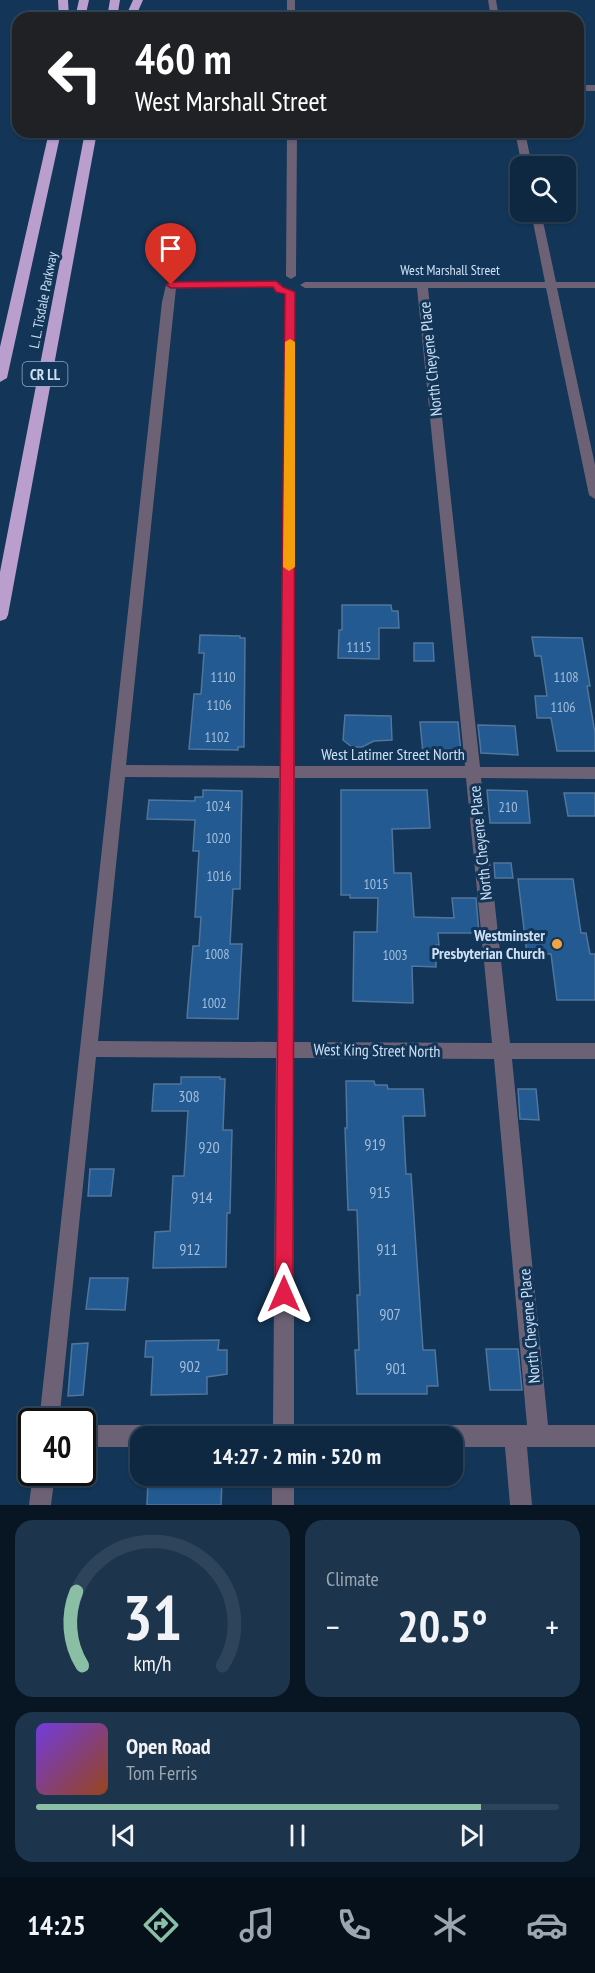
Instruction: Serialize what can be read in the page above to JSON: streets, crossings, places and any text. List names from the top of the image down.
{
  "streets": {
    "highway": ["L. L. Tisdale Parkway", "CR LL"],
    "street": [
      "West Marshall Street",
      "North Cheyene Place",
      "West Latimer Street North",
      "West King Street North"
    ]
  },
  "crossings": [
    ["West Marshall Street", "North Cheyene Place"],
    ["North Cheyene Place", "West Latimer Street North"],
    ["North Cheyene Place", "West King Street North"]
  ],
  "places": ["Westminster Presbyterian Church"],
  "house_numbers": [
    "1115",
    "1110",
    "1108",
    "1106",
    "1106",
    "1102",
    "1024",
    "210",
    "1020",
    "1016",
    "1015",
    "1008",
    "1003",
    "1002",
    "308",
    "919",
    "920",
    "915",
    "914",
    "912",
    "911",
    "907",
    "902",
    "901"
  ],
  "page": {
    "turn": ["460 m", "West Marshall Street"],
    "limit": "40",
    "trip": "14:27 · 2 min · 520 m",
    "tile": "Climate",
    "heat": ["−", "20.5°", "+"],
    "song": ["Open Road", "Tom Ferris"],
    "tabs": "14:25",
    "gauge": ["31", "km/h"]
  }
}
